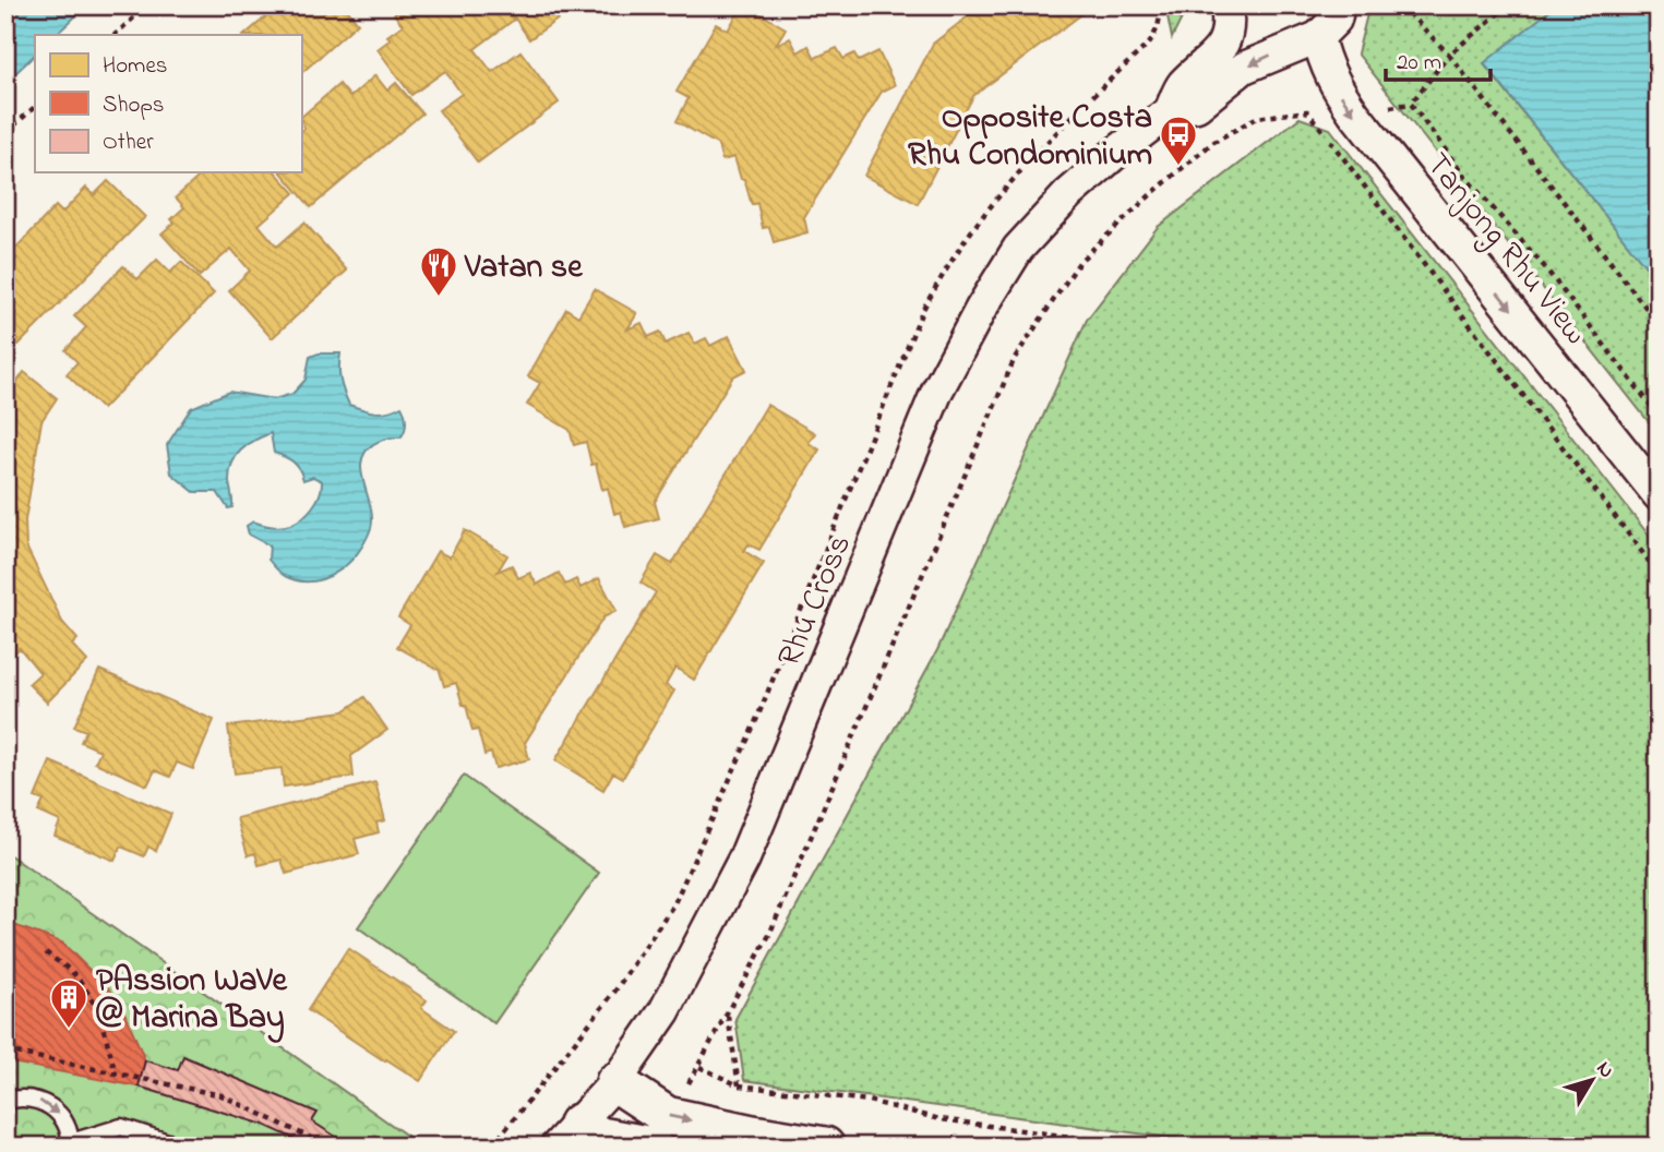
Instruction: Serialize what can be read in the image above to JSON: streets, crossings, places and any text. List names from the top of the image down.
{
  "streets": {
    "street": ["Tanjong Rhu View", "Rhu Cross"]
  },
  "crossings": [
    ["Tanjong Rhu View", "Rhu Cross"]
  ],
  "one_way": ["Tanjong Rhu View"],
  "places": {
    "bus stop": ["Opposite Costa Rhu Condominium"],
    "restaurant": ["Vatan se"],
    "building": ["PAssion WaVe @ Marina Bay"]
  },
  "legend": ["Homes", "Shops", "Other"],
  "scale_bar": "20 m",
  "north": "top right"
}
